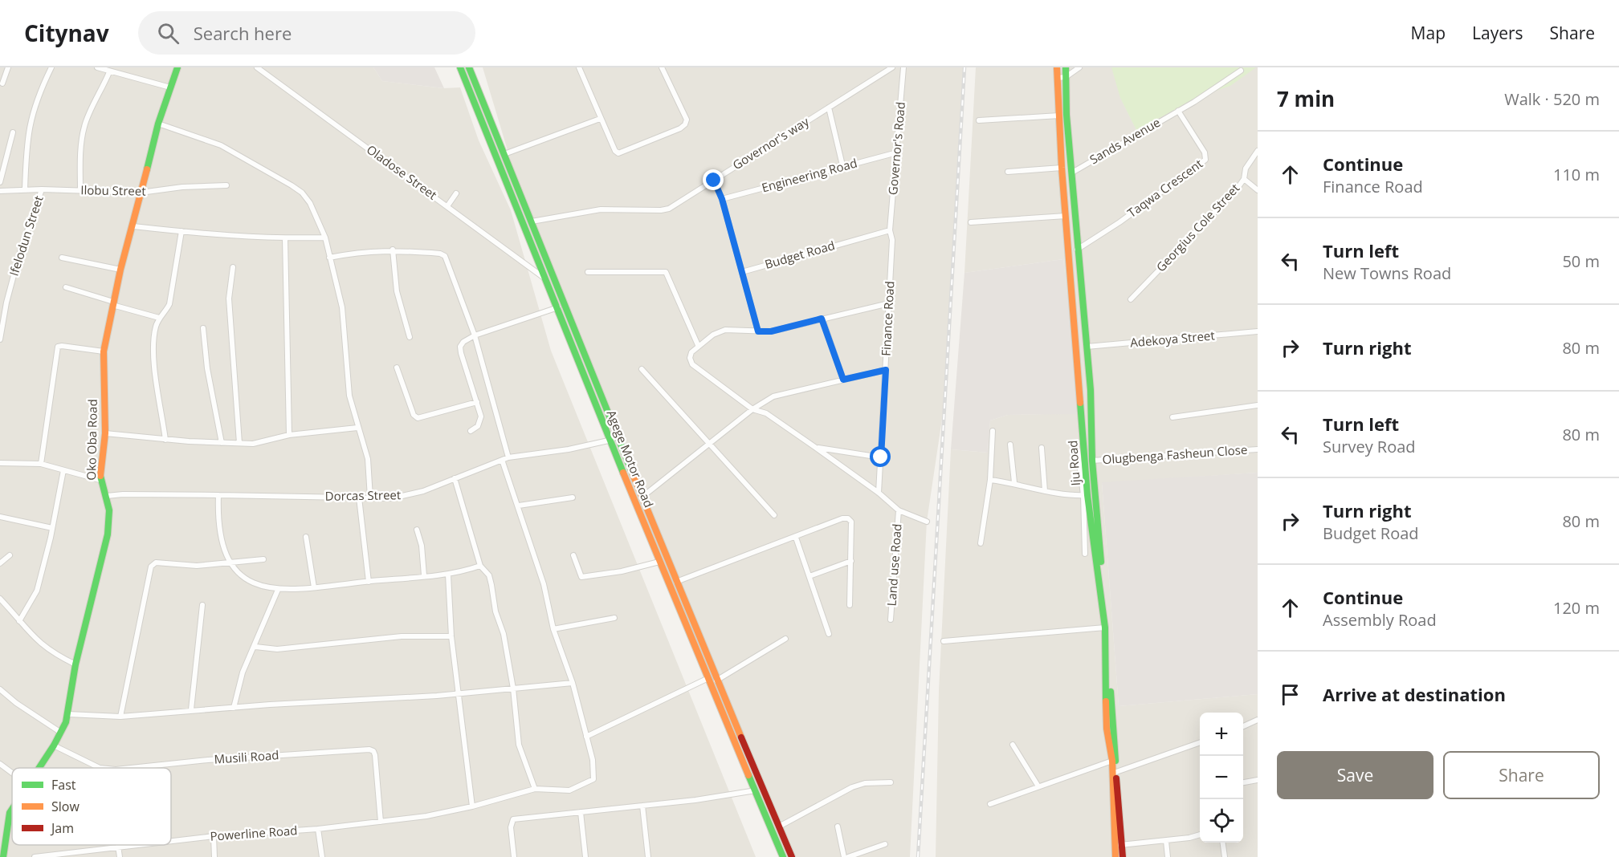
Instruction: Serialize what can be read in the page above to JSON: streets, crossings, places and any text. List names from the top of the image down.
{
  "streets": {
    "main road": ["Oko Oba Road", "Agege Motor Road", "Iju Road"],
    "street": [
      "Sands Avenue",
      "Governor's way",
      "Governor's Road",
      "Oladose Street",
      "Engineering Road",
      "Taqwa Crescent",
      "Ilobu Street",
      "Georgius Cole Street",
      "Ifelodun Street",
      "Budget Road",
      "Finance Road",
      "Adekoya Street",
      "Olugbenga Fasheun Close",
      "Dorcas Street",
      "Land use Road",
      "Musili Road",
      "Powerline Road"
    ]
  },
  "crossings": [
    ["Sands Avenue", "Taqwa Crescent"],
    ["Sands Avenue", "Iju Road"],
    ["Governor's way", "Agege Motor Road"],
    ["Governor's Road", "Engineering Road"],
    ["Governor's Road", "Budget Road"],
    ["Governor's Road", "Finance Road"],
    ["Oladose Street", "Agege Motor Road"],
    ["Taqwa Crescent", "Iju Road"],
    ["Ilobu Street", "Ifelodun Street"],
    ["Ilobu Street", "Oko Oba Road"],
    ["Budget Road", "Finance Road"],
    ["Finance Road", "Land use Road"],
    ["Adekoya Street", "Iju Road"],
    ["Oko Oba Road", "Dorcas Street"],
    ["Oko Oba Road", "Musili Road"],
    ["Olugbenga Fasheun Close", "Iju Road"],
    ["Agege Motor Road", "Dorcas Street"],
    ["Musili Road", "Powerline Road"]
  ],
  "legend": ["Fast", "Slow", "Jam"],
  "page": {
    "header": "Citynav",
    "search": "Search here",
    "nav": ["Map", "Layers", "Share"],
    "heading": ["7 min", "Walk · 520 m"],
    "list": [
      ["Continue", "Finance Road", "110 m"],
      ["Turn left", "New Towns Road", "50 m"],
      ["Turn right", "80 m"],
      ["Turn left", "Survey Road", "80 m"],
      ["Turn right", "Budget Road", "80 m"],
      ["Continue", "Assembly Road", "120 m"],
      "Arrive at destination"
    ],
    "map_buttons": ["+", "−"],
    "buttons": ["Save", "Share"]
  }
}
